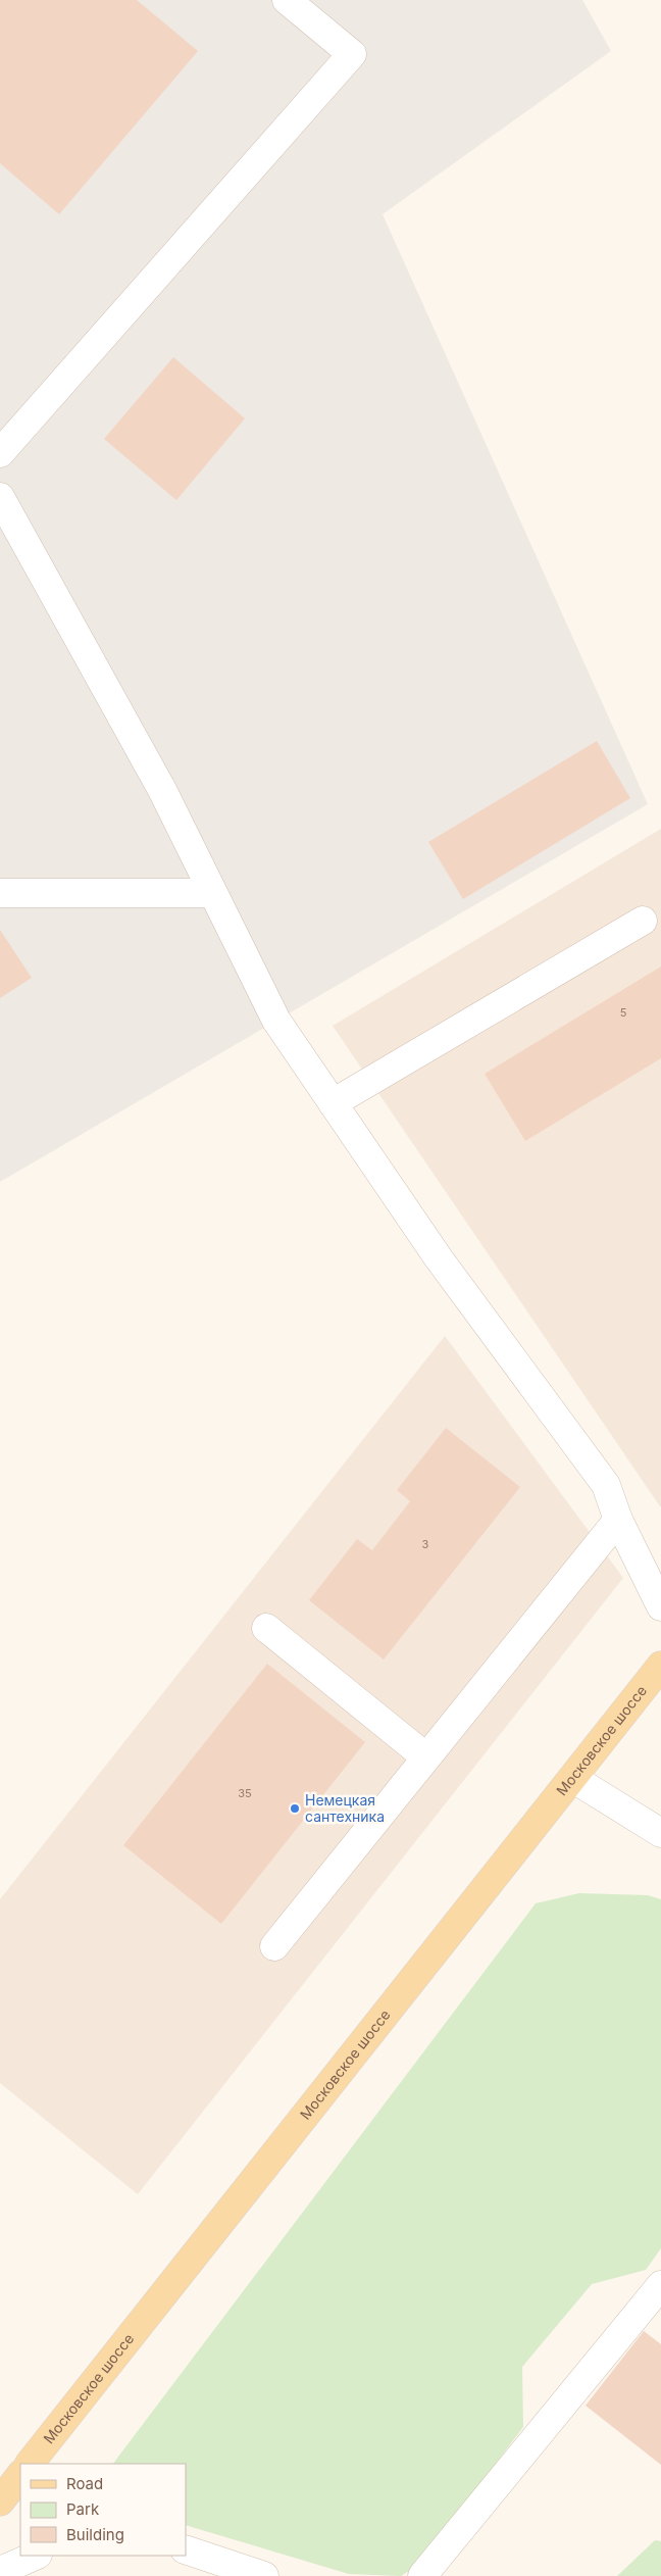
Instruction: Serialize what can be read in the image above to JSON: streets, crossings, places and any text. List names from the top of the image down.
{
  "streets": {
    "main road": ["Московское шоссе"]
  },
  "places": ["Немецкая сантехника"],
  "house_numbers": ["5", "3", "35"],
  "legend": ["Road", "Park", "Building"]
}
